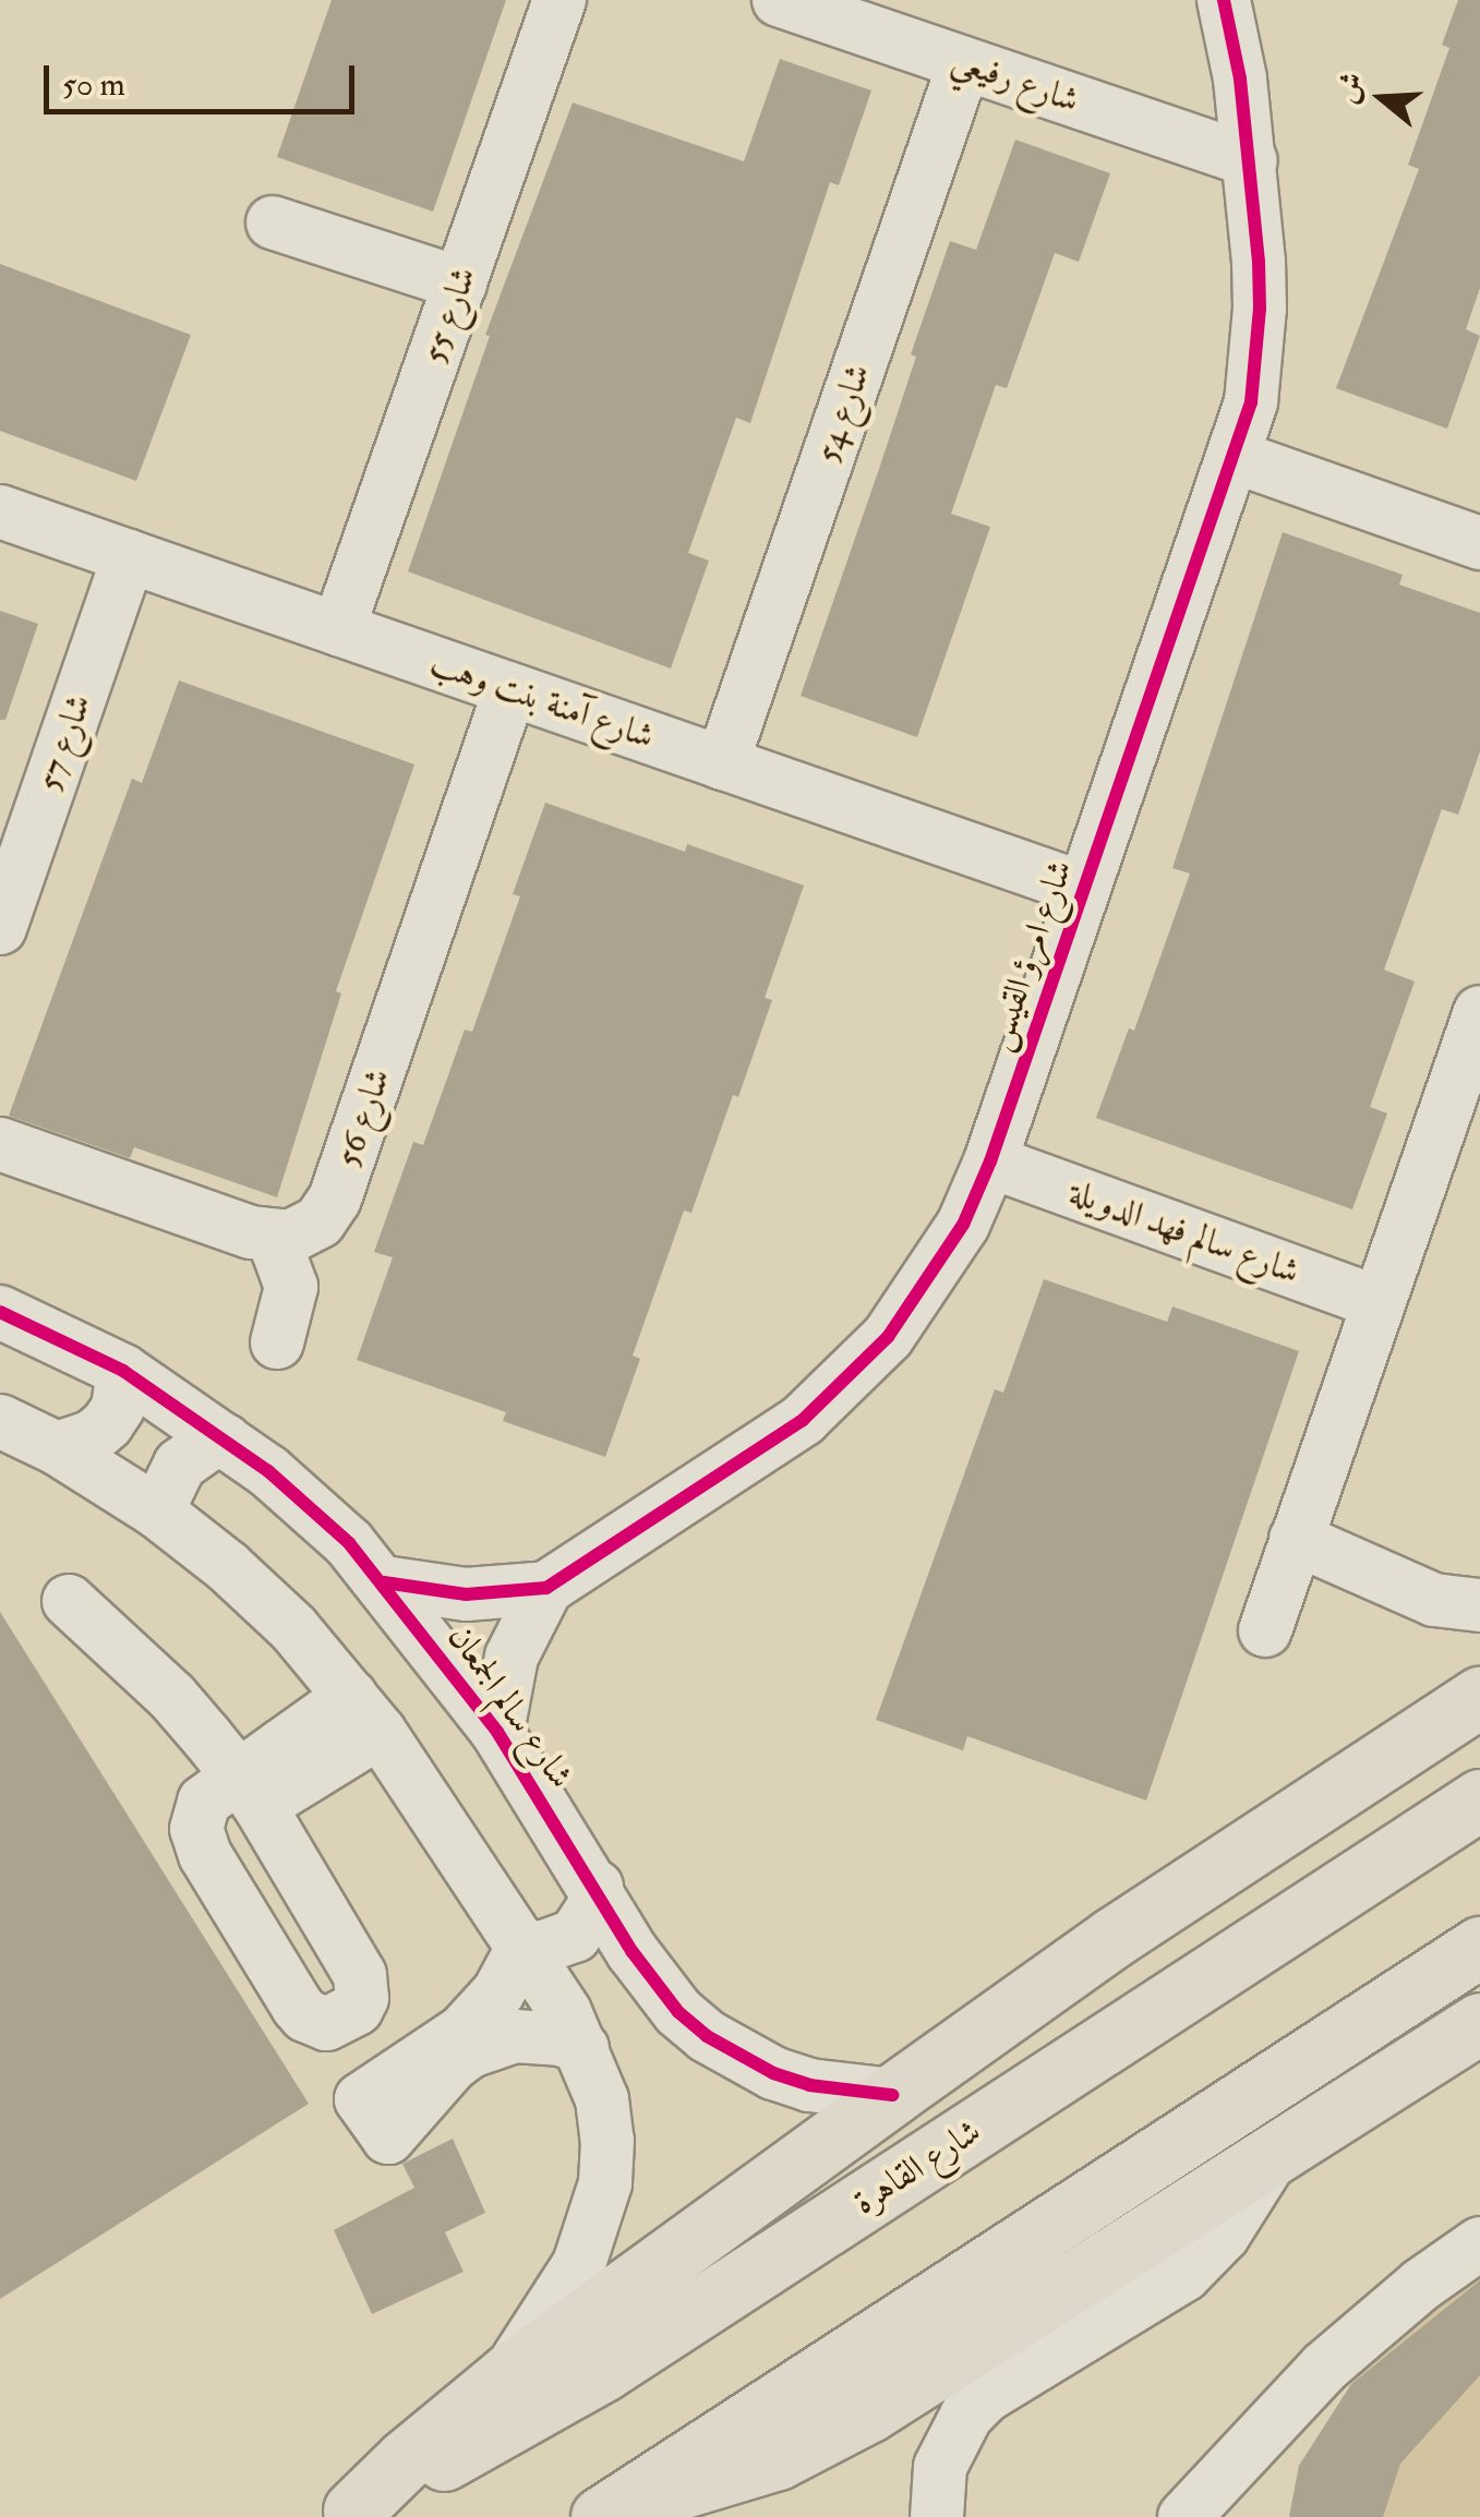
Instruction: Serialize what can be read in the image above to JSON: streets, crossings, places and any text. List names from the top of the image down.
{
  "streets": {
    "main road": ["شارع القاهرة"],
    "street": [
      "شارع رفيعي",
      "شارع 55",
      "شارع 54",
      "شارع آمنة بنت وهب",
      "شارع 57",
      "شارع امرؤ القيس",
      "شارع 56",
      "شارع سالم فهد الدويلة",
      "شارع سالم الجمعان"
    ]
  },
  "crossings": [
    ["شارع رفيعي", "شارع 54"],
    ["شارع رفيعي", "شارع امرؤ القيس"],
    ["شارع 55", "شارع آمنة بنت وهب"],
    ["شارع 54", "شارع آمنة بنت وهب"],
    ["شارع آمنة بنت وهب", "شارع 57"],
    ["شارع آمنة بنت وهب", "شارع امرؤ القيس"],
    ["شارع آمنة بنت وهب", "شارع 56"],
    ["شارع امرؤ القيس", "شارع سالم فهد الدويلة"],
    ["شارع امرؤ القيس", "شارع سالم الجمعان"]
  ],
  "scale_bar": "50 m",
  "north": "left"
}
